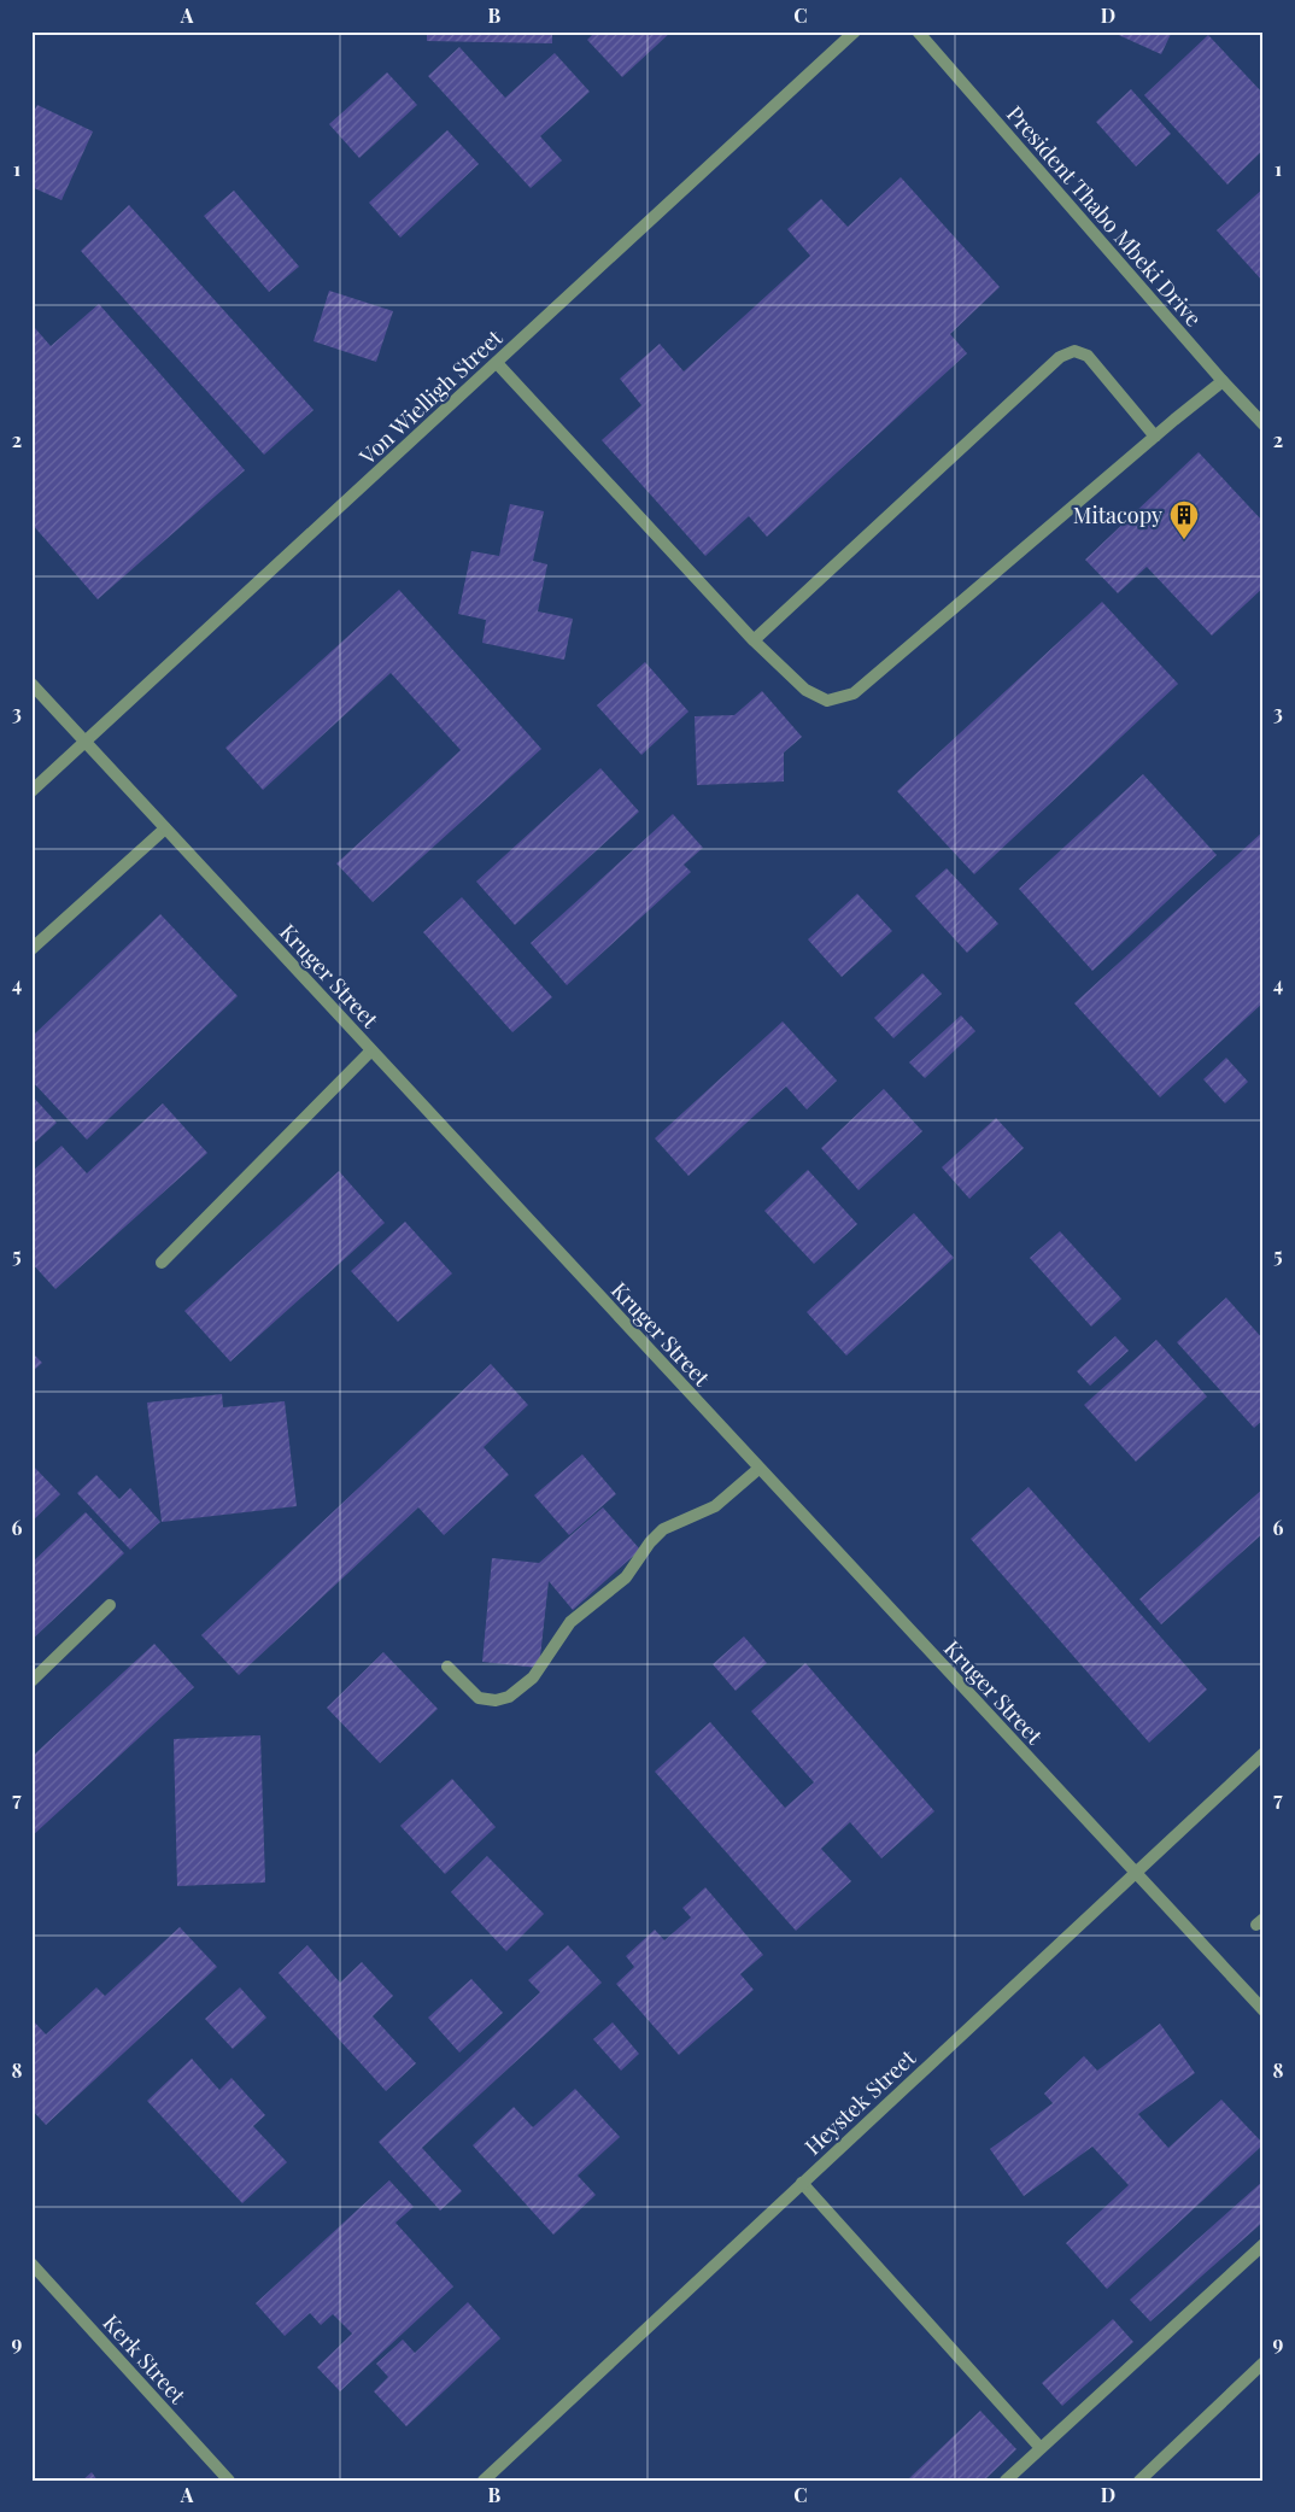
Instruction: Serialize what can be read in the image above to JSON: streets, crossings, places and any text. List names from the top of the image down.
{
  "streets": {
    "street": [
      "President Thabo Mbeki Drive",
      "Von Wielligh Street",
      "Kruger Street",
      "Heystek Street",
      "Kerk Street"
    ]
  },
  "crossings": [
    ["Von Wielligh Street", "Kruger Street"],
    ["Kruger Street", "Heystek Street"]
  ],
  "places": {
    "building": ["Mitacopy"]
  },
  "grid": {
    "columns": [
      "A",
      "B",
      "C",
      "D"
    ],
    "rows": [
      "1",
      "2",
      "3",
      "4",
      "5",
      "6",
      "7",
      "8",
      "9"
    ]
  }
}
